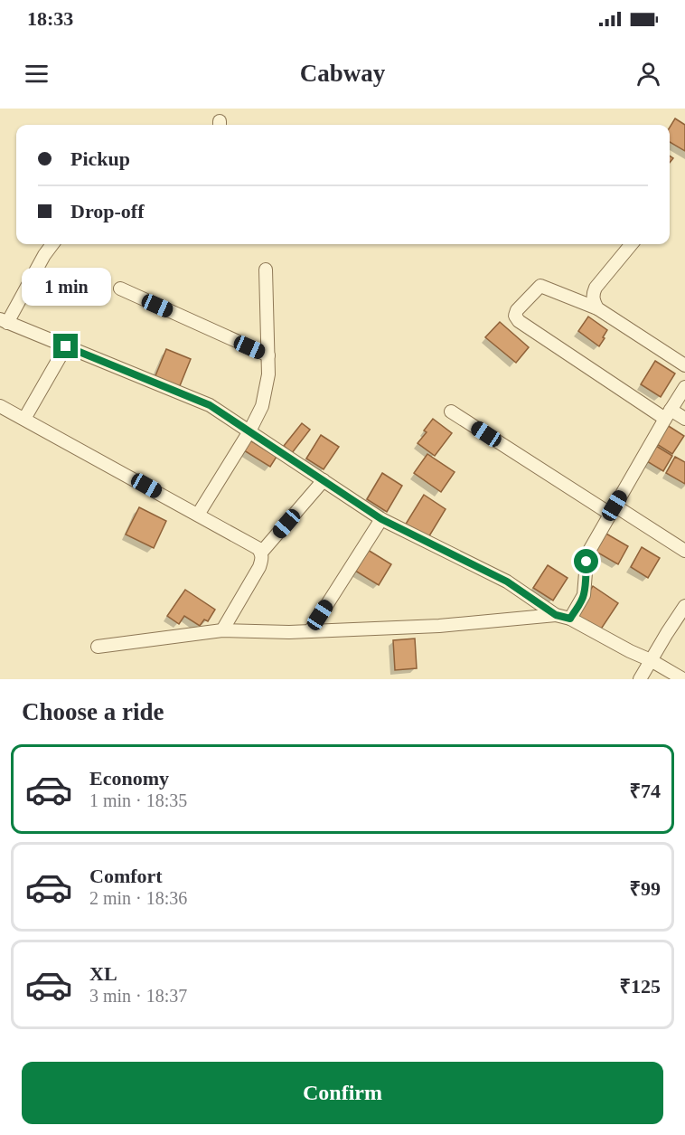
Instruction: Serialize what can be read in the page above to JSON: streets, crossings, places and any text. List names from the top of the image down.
{
  "page": {
    "status": "18:33",
    "header": "Cabway",
    "banner": ["Pickup", "Drop-off"],
    "bubble": "1 min",
    "heading": "Choose a ride",
    "list": [
      {
        "name": "Economy",
        "note": "1 min · 18:35",
        "value": "₹74"
      },
      {
        "name": "Comfort",
        "note": "2 min · 18:36",
        "value": "₹99"
      },
      {
        "name": "XL",
        "note": "3 min · 18:37",
        "value": "₹125"
      }
    ],
    "buttons": "Confirm"
  }
}
